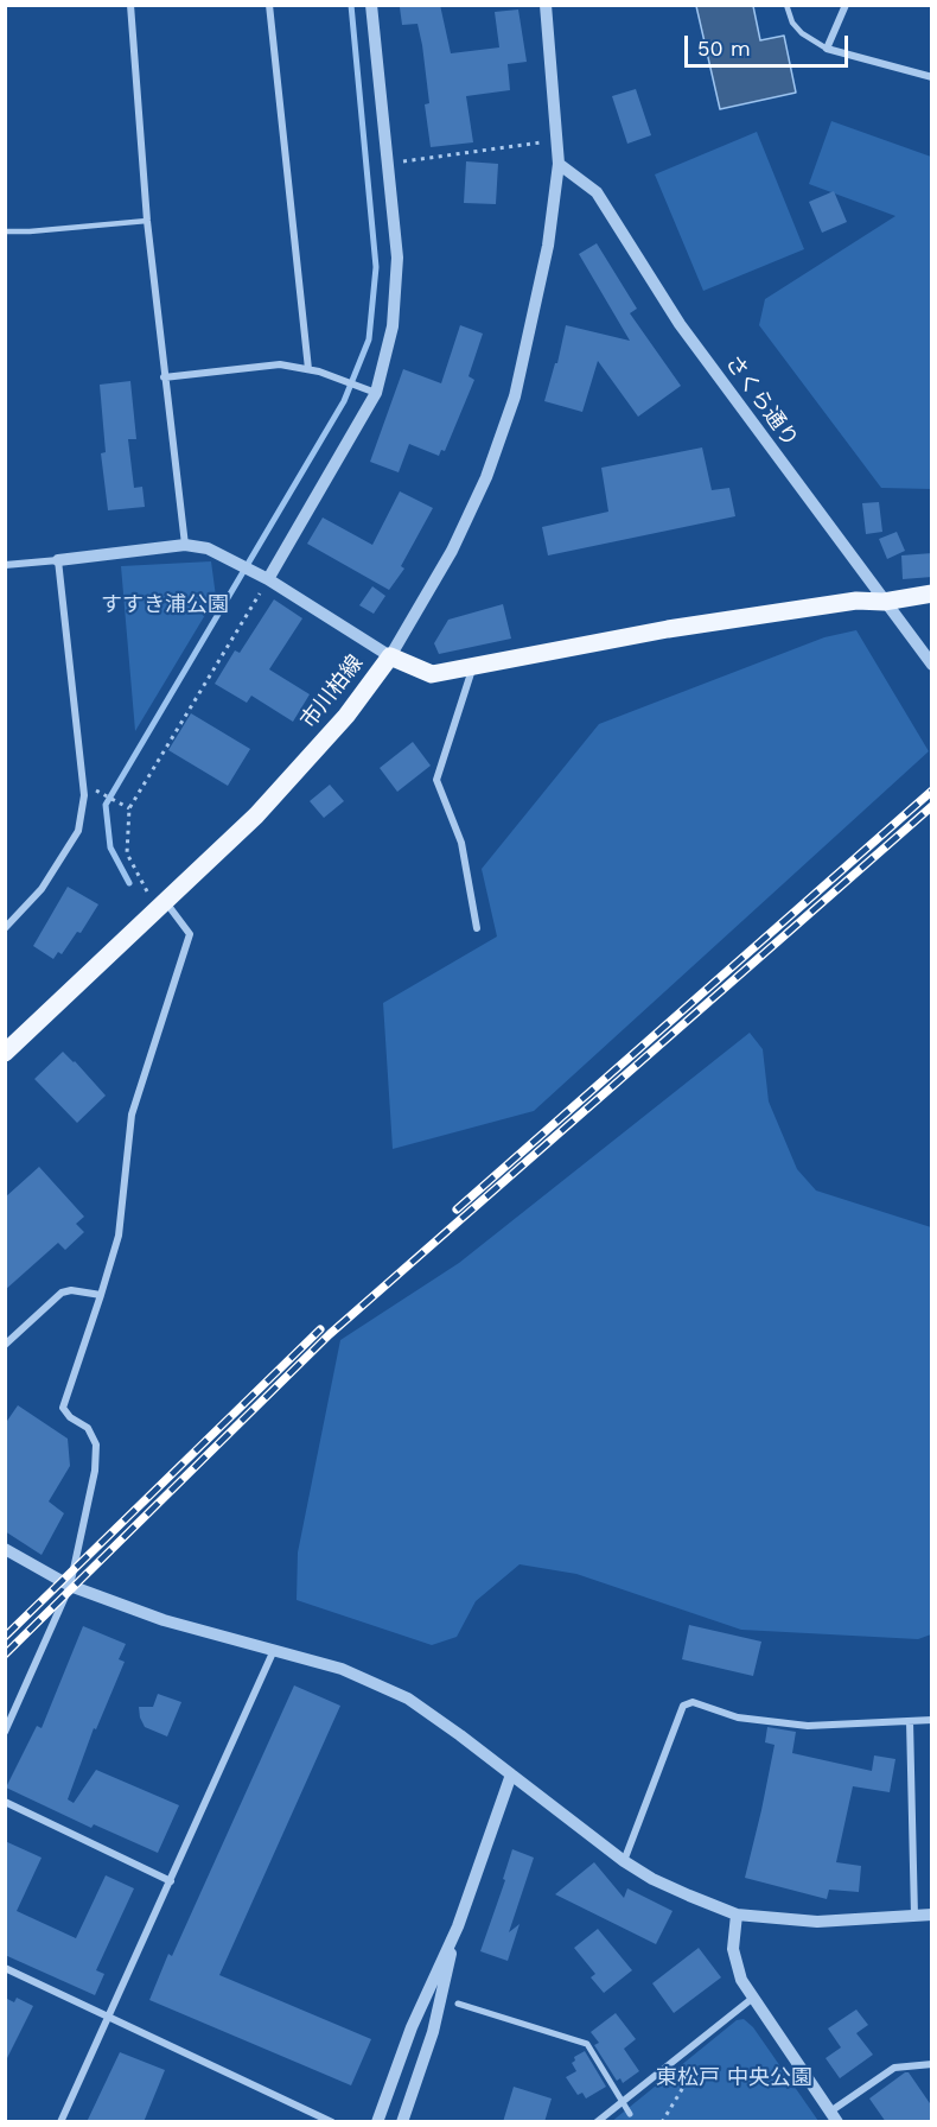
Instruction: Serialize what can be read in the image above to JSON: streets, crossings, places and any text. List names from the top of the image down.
{
  "streets": {
    "main road": ["市川柏線"],
    "street": ["さくら通り"]
  },
  "crossings": [
    ["さくら通り", "市川柏線"]
  ],
  "parks": ["すすき浦公園", "東松戸 中央公園"],
  "scale_bar": "50 m"
}
